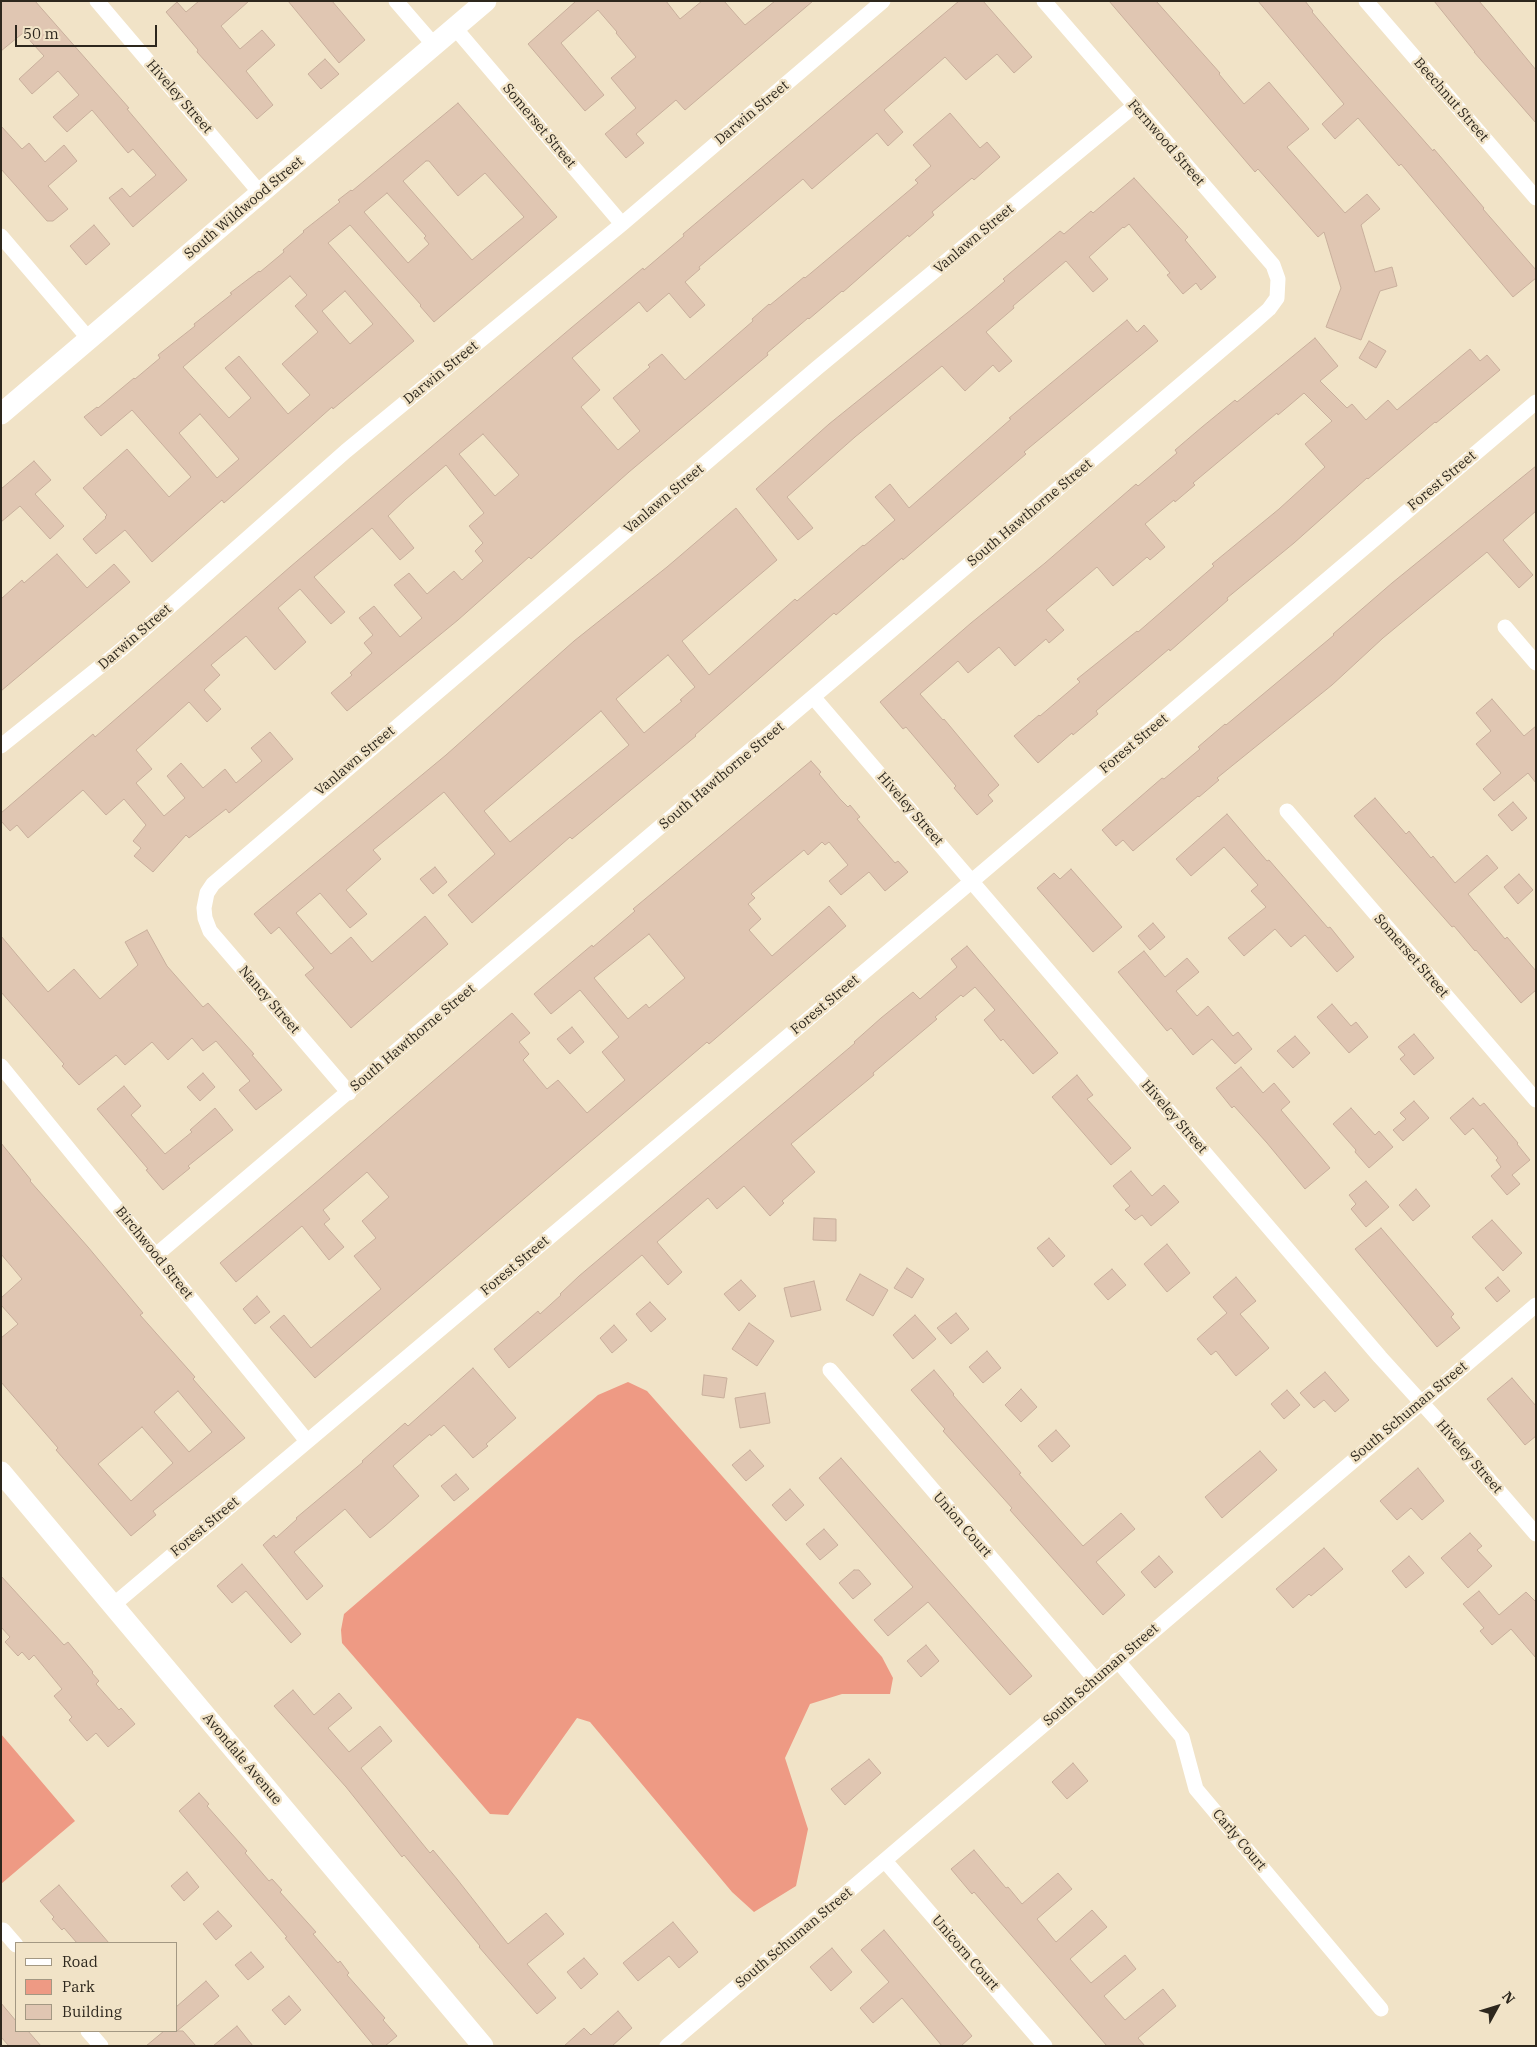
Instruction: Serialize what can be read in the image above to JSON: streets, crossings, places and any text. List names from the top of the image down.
{
  "streets": {
    "street": [
      "Hiveley Street",
      "Beechnut Street",
      "Darwin Street",
      "Somerset Street",
      "Fernwood Street",
      "South Wildwood Street",
      "Vanlawn Street",
      "Forest Street",
      "South Hawthorne Street",
      "Nancy Street",
      "Birchwood Street",
      "South Schuman Street",
      "Union Court",
      "Avondale Avenue",
      "Carly Court",
      "Unicorn Court"
    ]
  },
  "crossings": [
    ["Hiveley Street", "South Wildwood Street"],
    ["Hiveley Street", "Forest Street"],
    ["Hiveley Street", "South Hawthorne Street"],
    ["Hiveley Street", "South Schuman Street"],
    ["Darwin Street", "Somerset Street"],
    ["Somerset Street", "South Wildwood Street"],
    ["Fernwood Street", "Vanlawn Street"],
    ["Fernwood Street", "South Hawthorne Street"],
    ["Vanlawn Street", "Nancy Street"],
    ["Forest Street", "Birchwood Street"],
    ["Forest Street", "Avondale Avenue"],
    ["South Hawthorne Street", "Nancy Street"],
    ["South Hawthorne Street", "Birchwood Street"],
    ["South Schuman Street", "Union Court"],
    ["South Schuman Street", "Carly Court"],
    ["South Schuman Street", "Unicorn Court"]
  ],
  "legend": ["Road", "Park", "Building"],
  "scale_bar": "50 m",
  "north": "top right"
}
